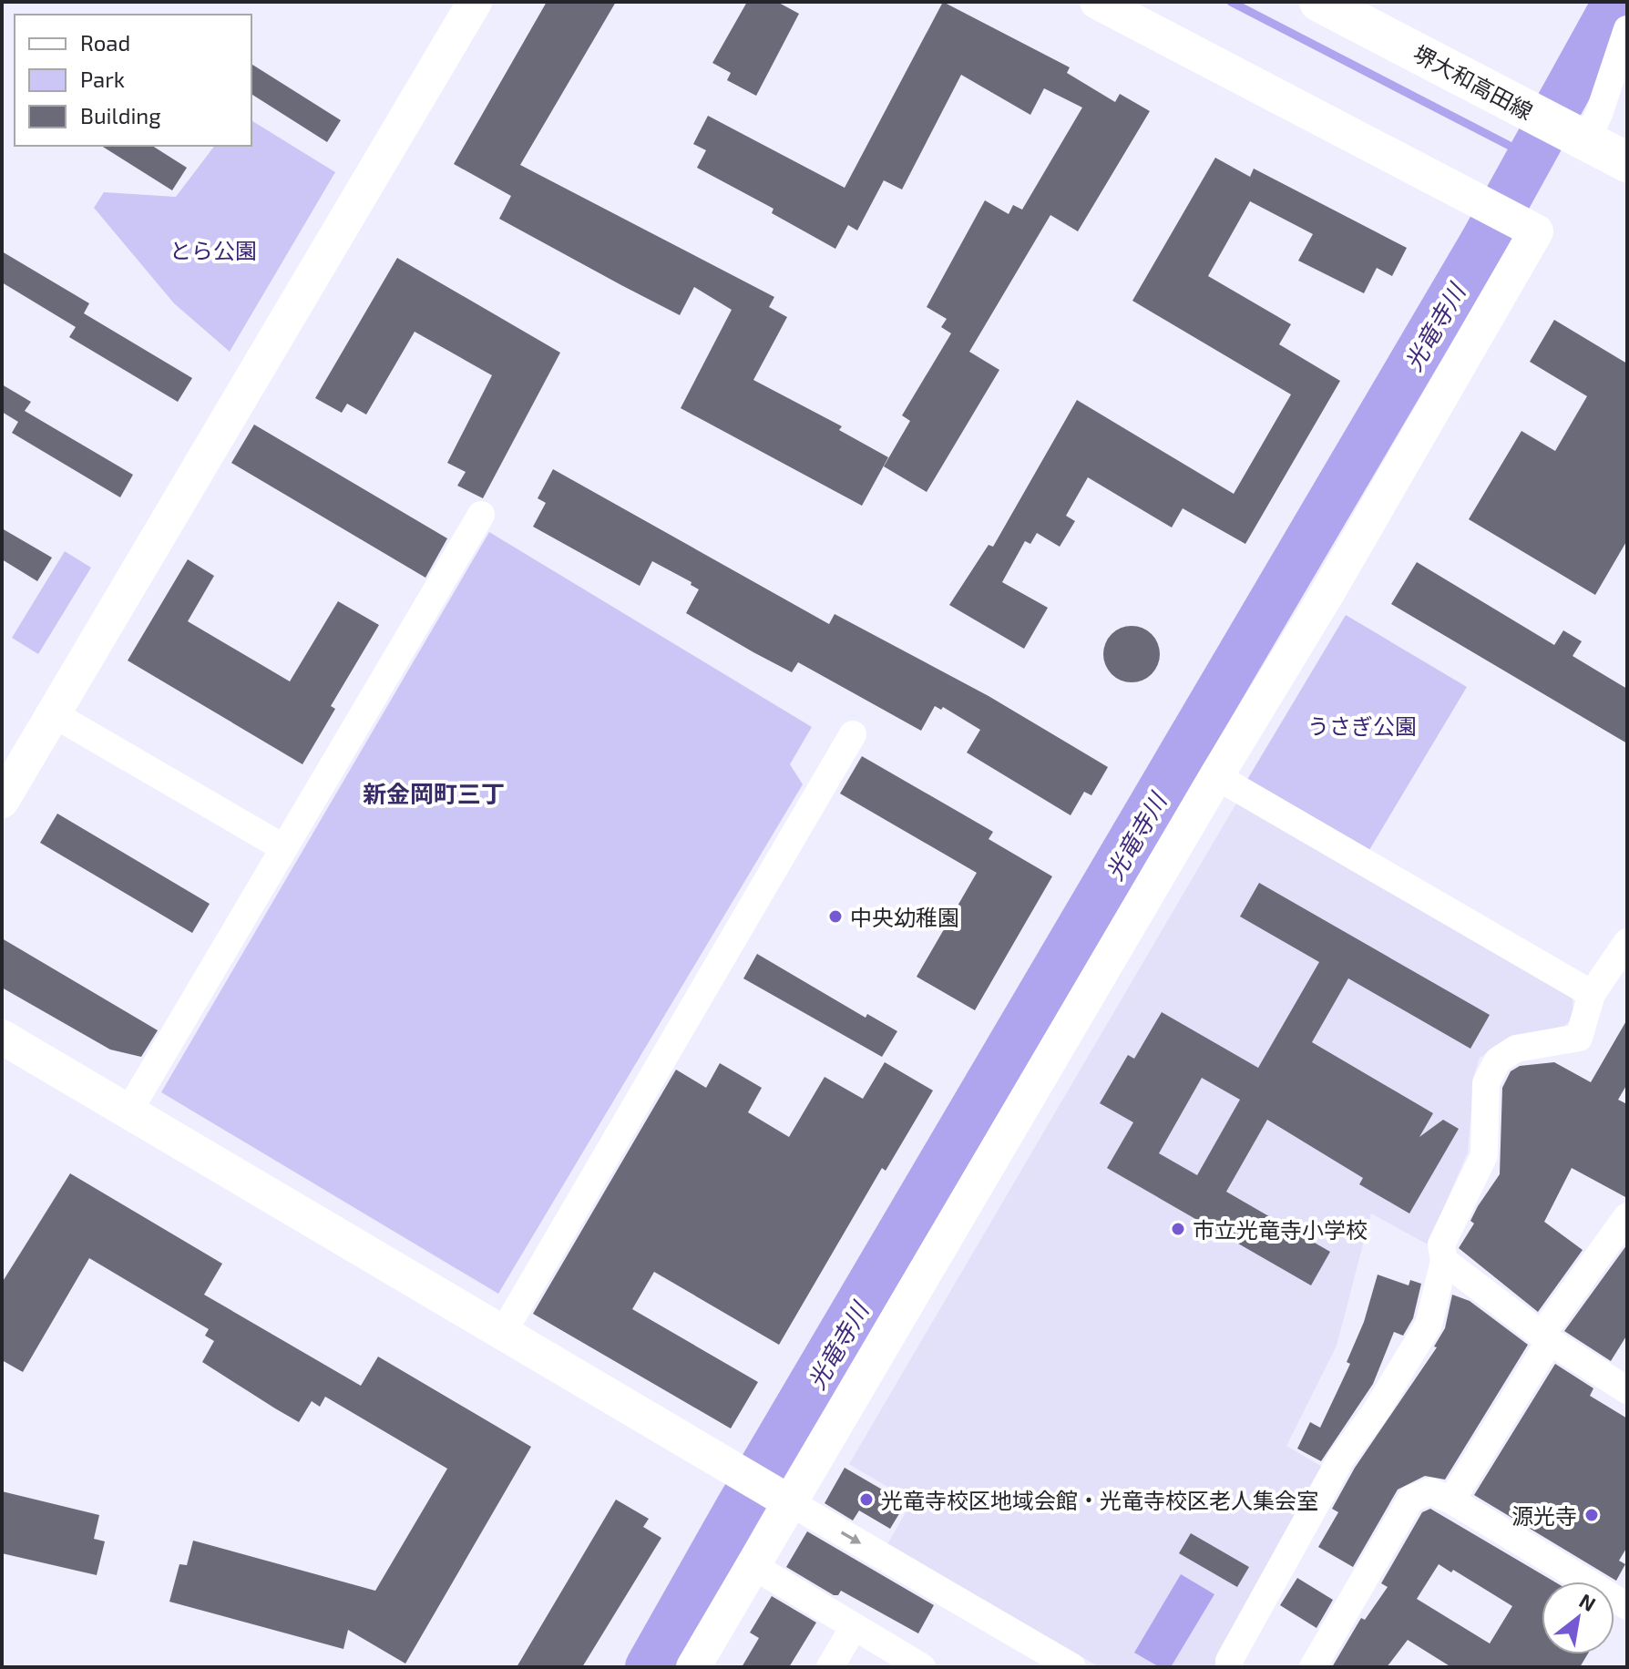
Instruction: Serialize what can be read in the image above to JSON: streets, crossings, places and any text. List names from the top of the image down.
{
  "streets": {
    "main road": ["堺大和高田線"]
  },
  "districts": ["新金岡町三丁"],
  "water": ["光竜寺川"],
  "parks": ["とら公園", "うさぎ公園"],
  "places": [
    "中央幼稚園",
    "市立光竜寺小学校",
    "光竜寺校区地域会館・光竜寺校区老人集会室",
    "源光寺"
  ],
  "legend": ["Road", "Park", "Building"],
  "north": "top right"
}
